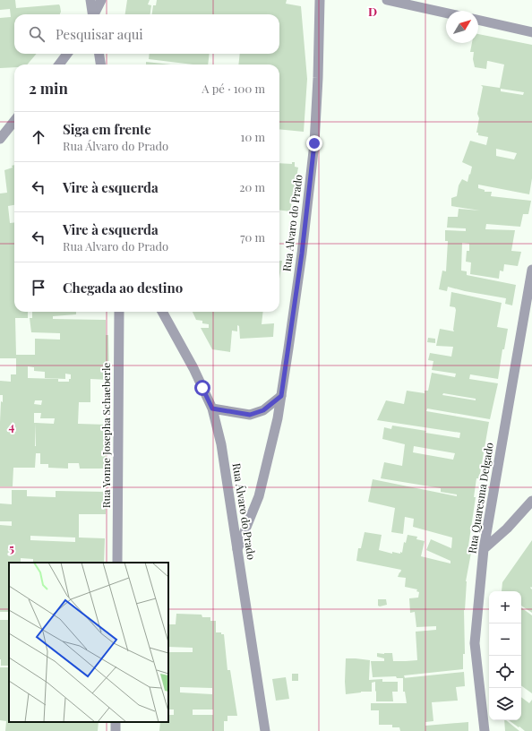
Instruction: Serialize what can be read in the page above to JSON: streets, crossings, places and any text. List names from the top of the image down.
{
  "streets": {
    "street": [
      "Rua Alvaro do Prado",
      "Rua Yonne Josepha Schaeberle",
      "Rua Quaresma Delgado",
      "Rua Álvaro do Prado"
    ]
  },
  "crossings": [
    ["Rua Alvaro do Prado", "Rua Álvaro do Prado"]
  ],
  "north": "top right",
  "page": {
    "search": "Pesquisar aqui",
    "heading": ["2 min", "A pé · 100 m"],
    "list": [
      ["Siga em frente", "Rua Álvaro do Prado", "10 m"],
      ["Vire à esquerda", "20 m"],
      ["Vire à esquerda", "Rua Alvaro do Prado", "70 m"],
      "Chegada ao destino"
    ],
    "map_buttons": ["+", "−"]
  },
  "grid": {
    "columns": ["D"],
    "rows": ["4", "5"]
  }
}
